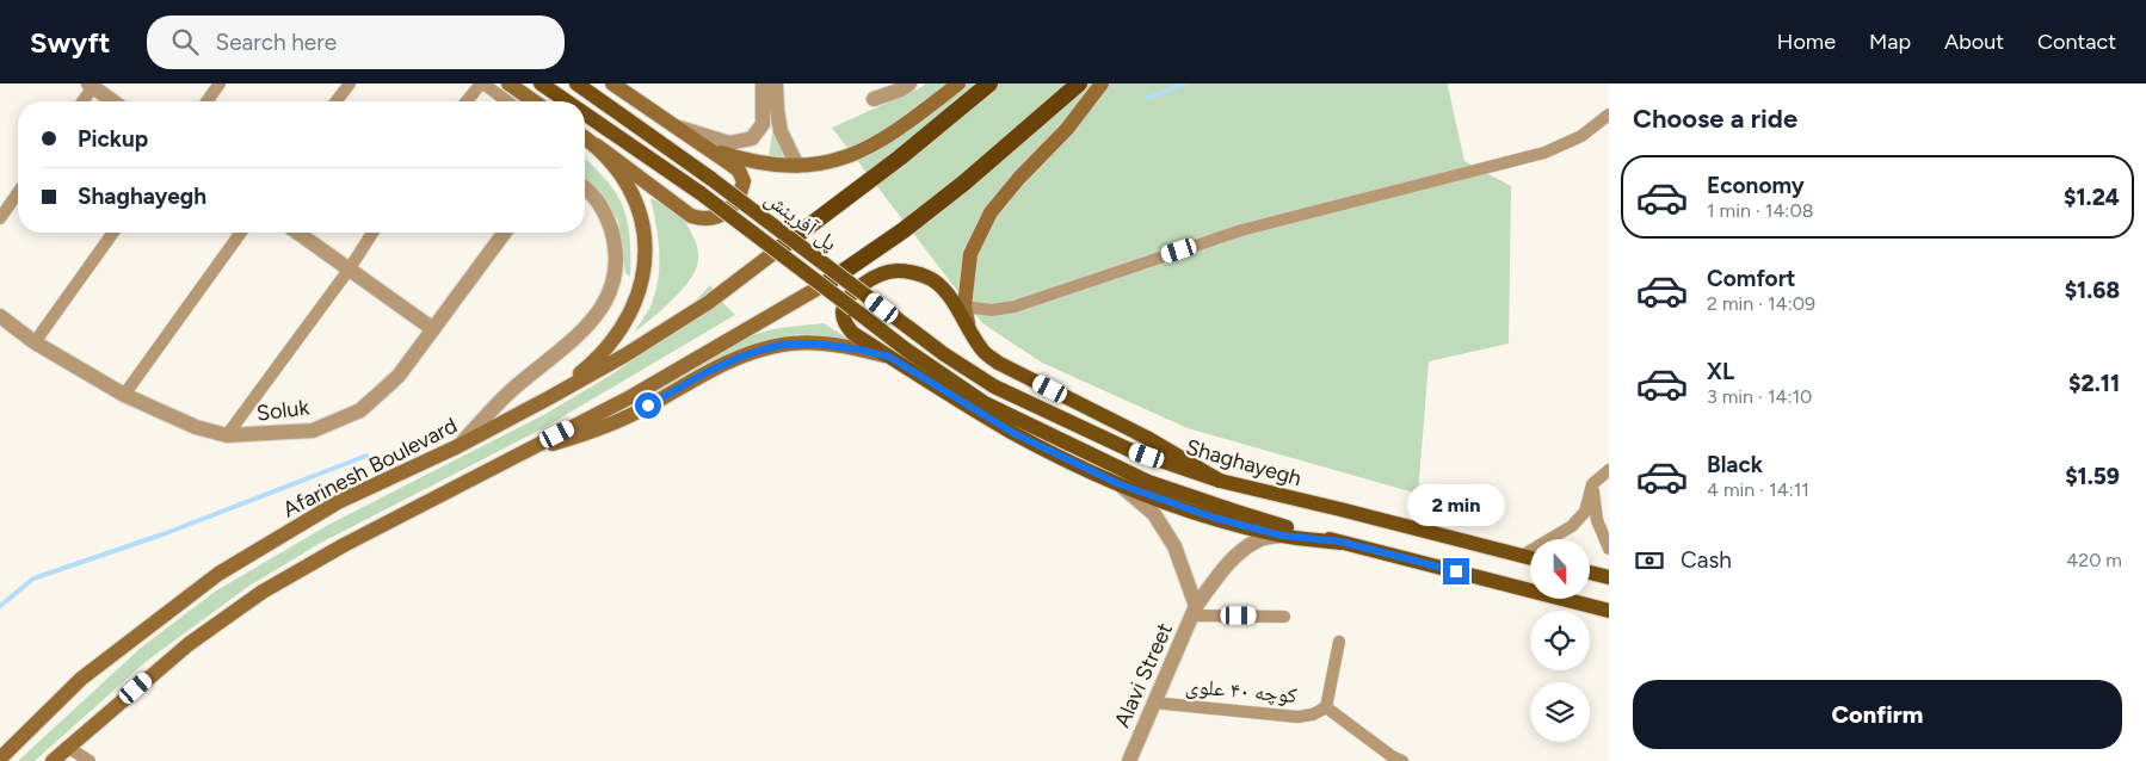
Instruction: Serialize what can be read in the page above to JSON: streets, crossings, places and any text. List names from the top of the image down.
{
  "streets": {
    "main road": ["پل آفرینش", "Shaghayegh", "Afarinesh Boulevard"],
    "street": ["Soluk", "Alavi Street", "کوچه ۴۰ علوی"]
  },
  "crossings": [
    ["پل آفرینش", "Shaghayegh"],
    ["Alavi Street", "کوچه ۴۰ علوی"]
  ],
  "north": "bottom",
  "page": {
    "header": "Swyft",
    "search": "Search here",
    "nav": [
      "Home",
      "Map",
      "About",
      "Contact"
    ],
    "heading": "Choose a ride",
    "banner": ["Pickup", "Shaghayegh"],
    "list": [
      {
        "name": "Economy",
        "note": "1 min · 14:08",
        "value": "$1.24"
      },
      {
        "name": "Comfort",
        "note": "2 min · 14:09",
        "value": "$1.68"
      },
      {
        "name": "XL",
        "note": "3 min · 14:10",
        "value": "$2.11"
      },
      {
        "name": "Black",
        "note": "4 min · 14:11",
        "value": "$1.59"
      }
    ],
    "bubble": "2 min",
    "pay": ["Cash", "420 m"],
    "buttons": "Confirm"
  }
}
